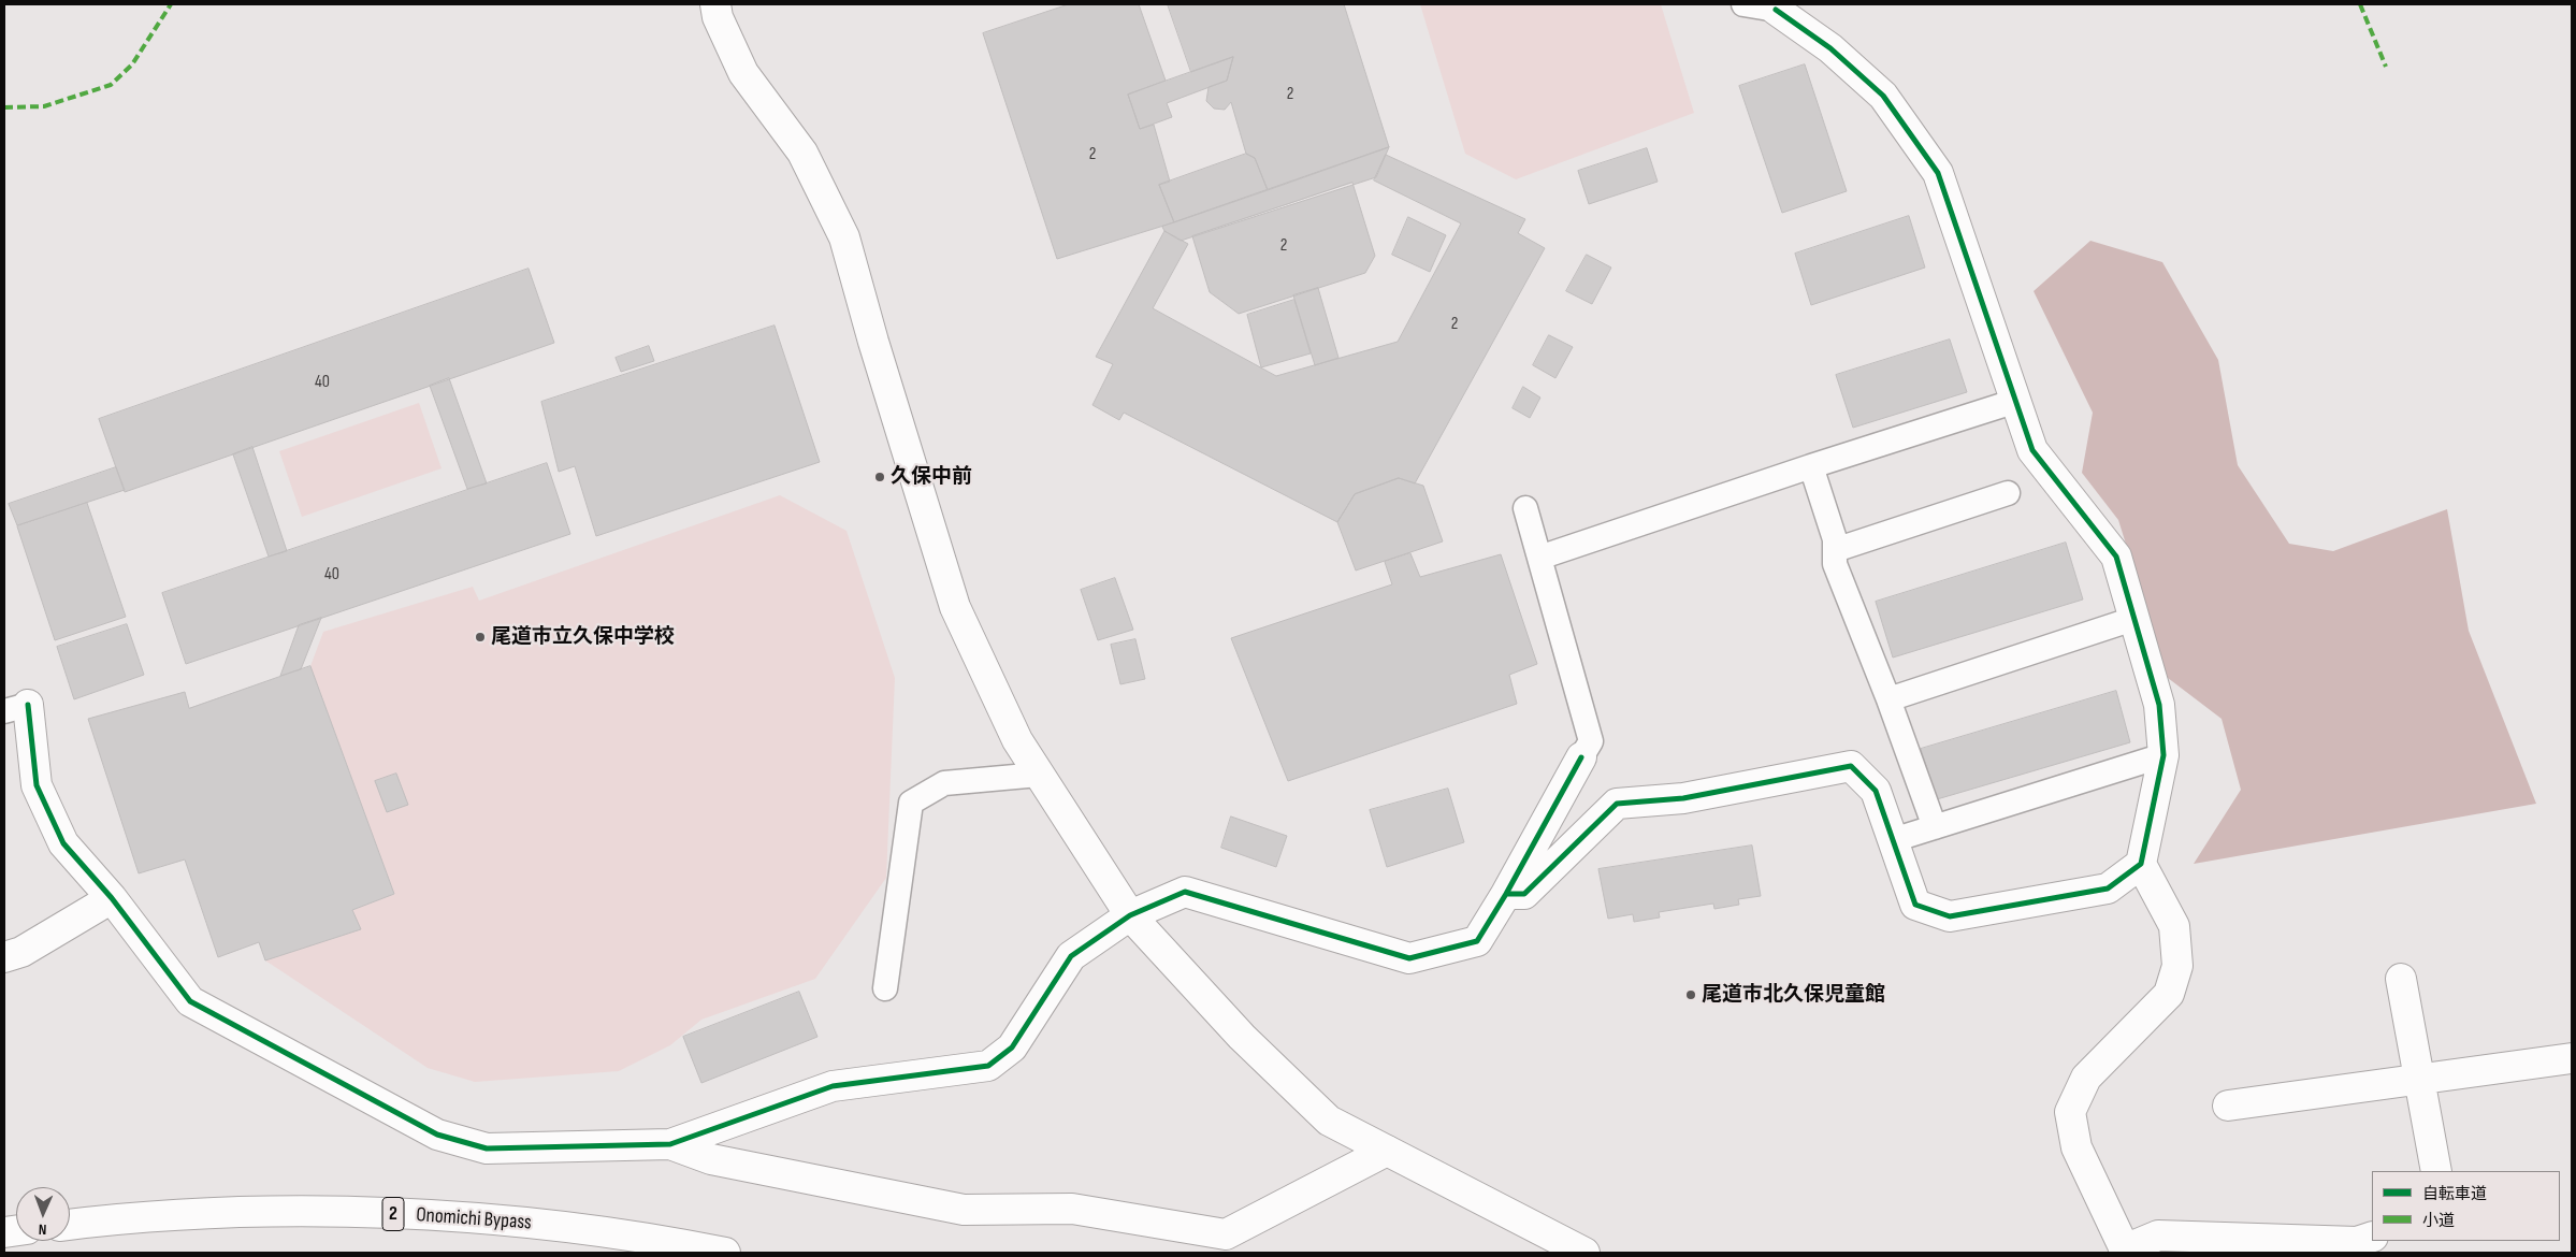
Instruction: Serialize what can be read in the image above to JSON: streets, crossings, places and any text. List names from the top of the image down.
{
  "streets": {
    "main road": ["2", "Onomichi Bypass"]
  },
  "places": ["久保中前", "尾道市立久保中学校", "尾道市北久保児童館"],
  "house_numbers": [
    "2",
    "2",
    "2",
    "2",
    "40",
    "40"
  ],
  "legend": ["自転車道", "小道"],
  "north": "bottom"
}
